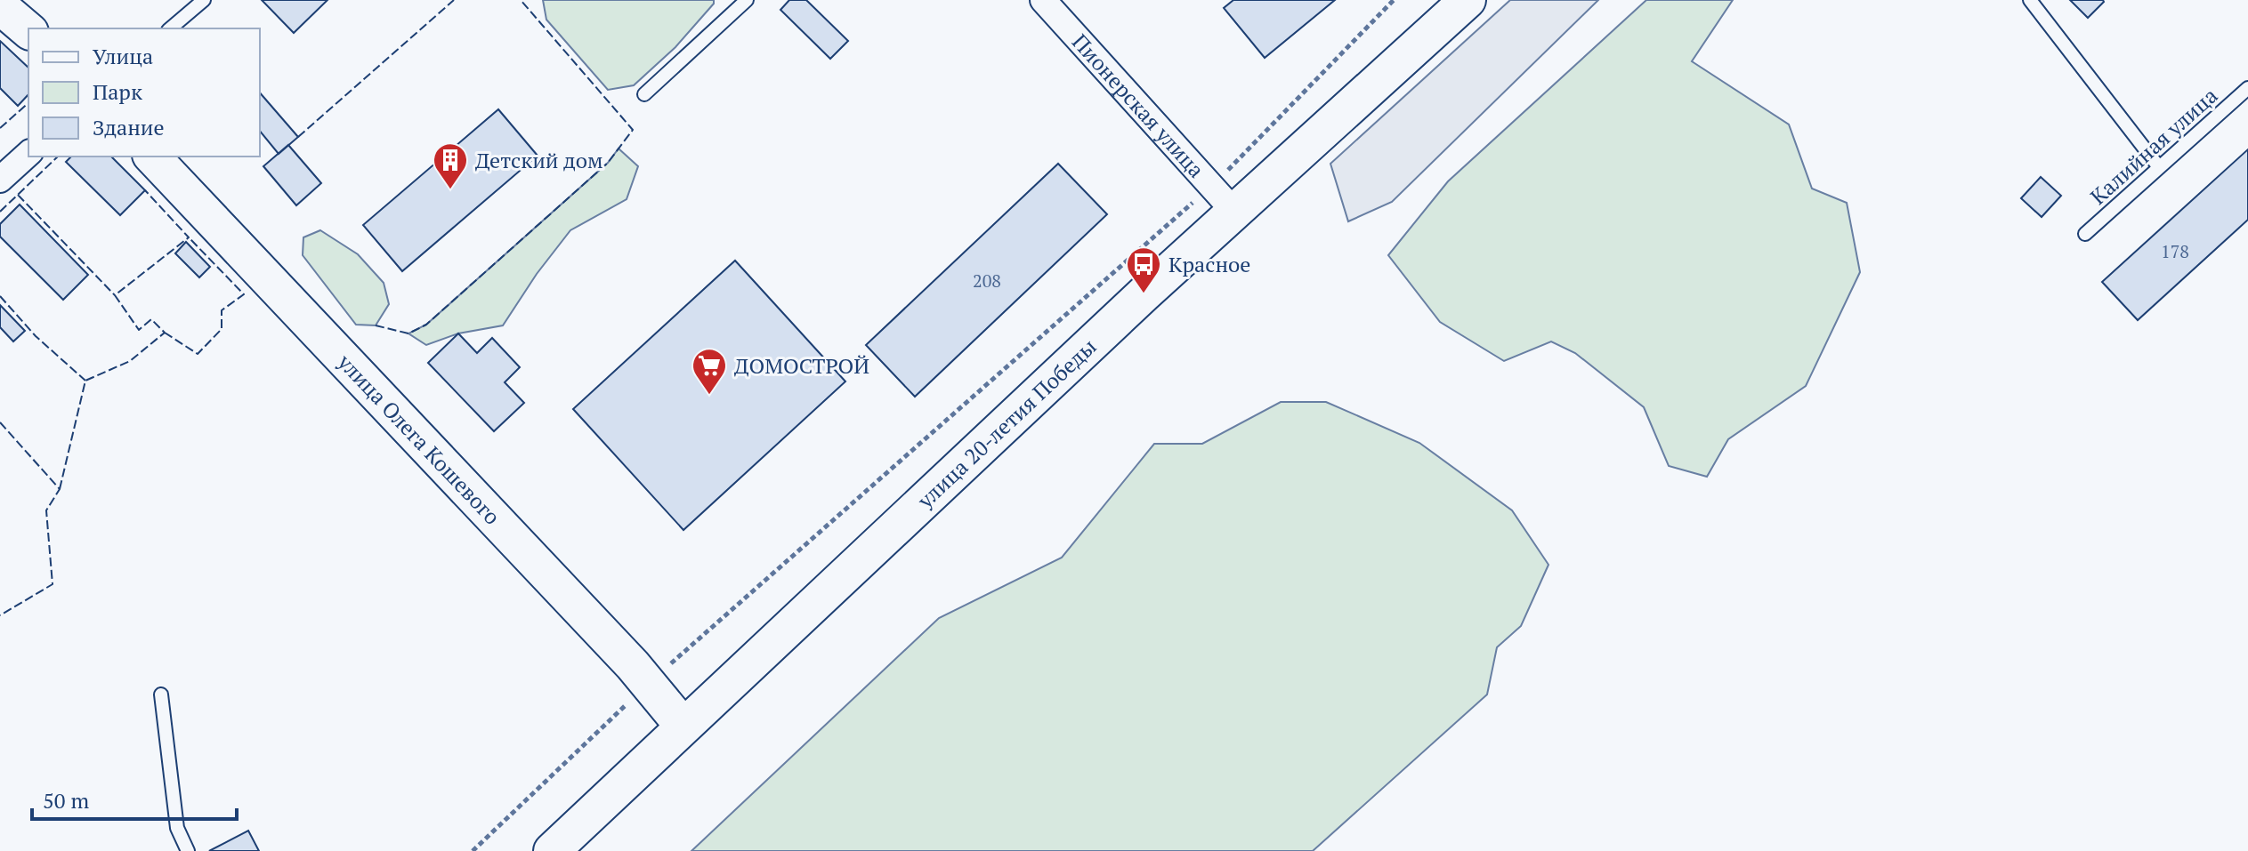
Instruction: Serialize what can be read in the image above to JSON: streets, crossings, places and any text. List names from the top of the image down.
{
  "streets": {
    "main road": ["улица 20-летия Победы", "улица Олега Кошевого"],
    "street": ["Пионерская улица"],
    "lane": ["Калийная улица"]
  },
  "crossings": [
    ["Пионерская улица", "улица 20-летия Победы"],
    ["улица 20-летия Победы", "улица Олега Кошевого"]
  ],
  "places": {
    "building": ["Детский дом"],
    "bus stop": ["Красное"],
    "supermarket": ["ДОМОСТРОЙ"]
  },
  "house_numbers": ["178", "208"],
  "legend": ["Улица", "Парк", "Здание"],
  "scale_bar": "50 m"
}
